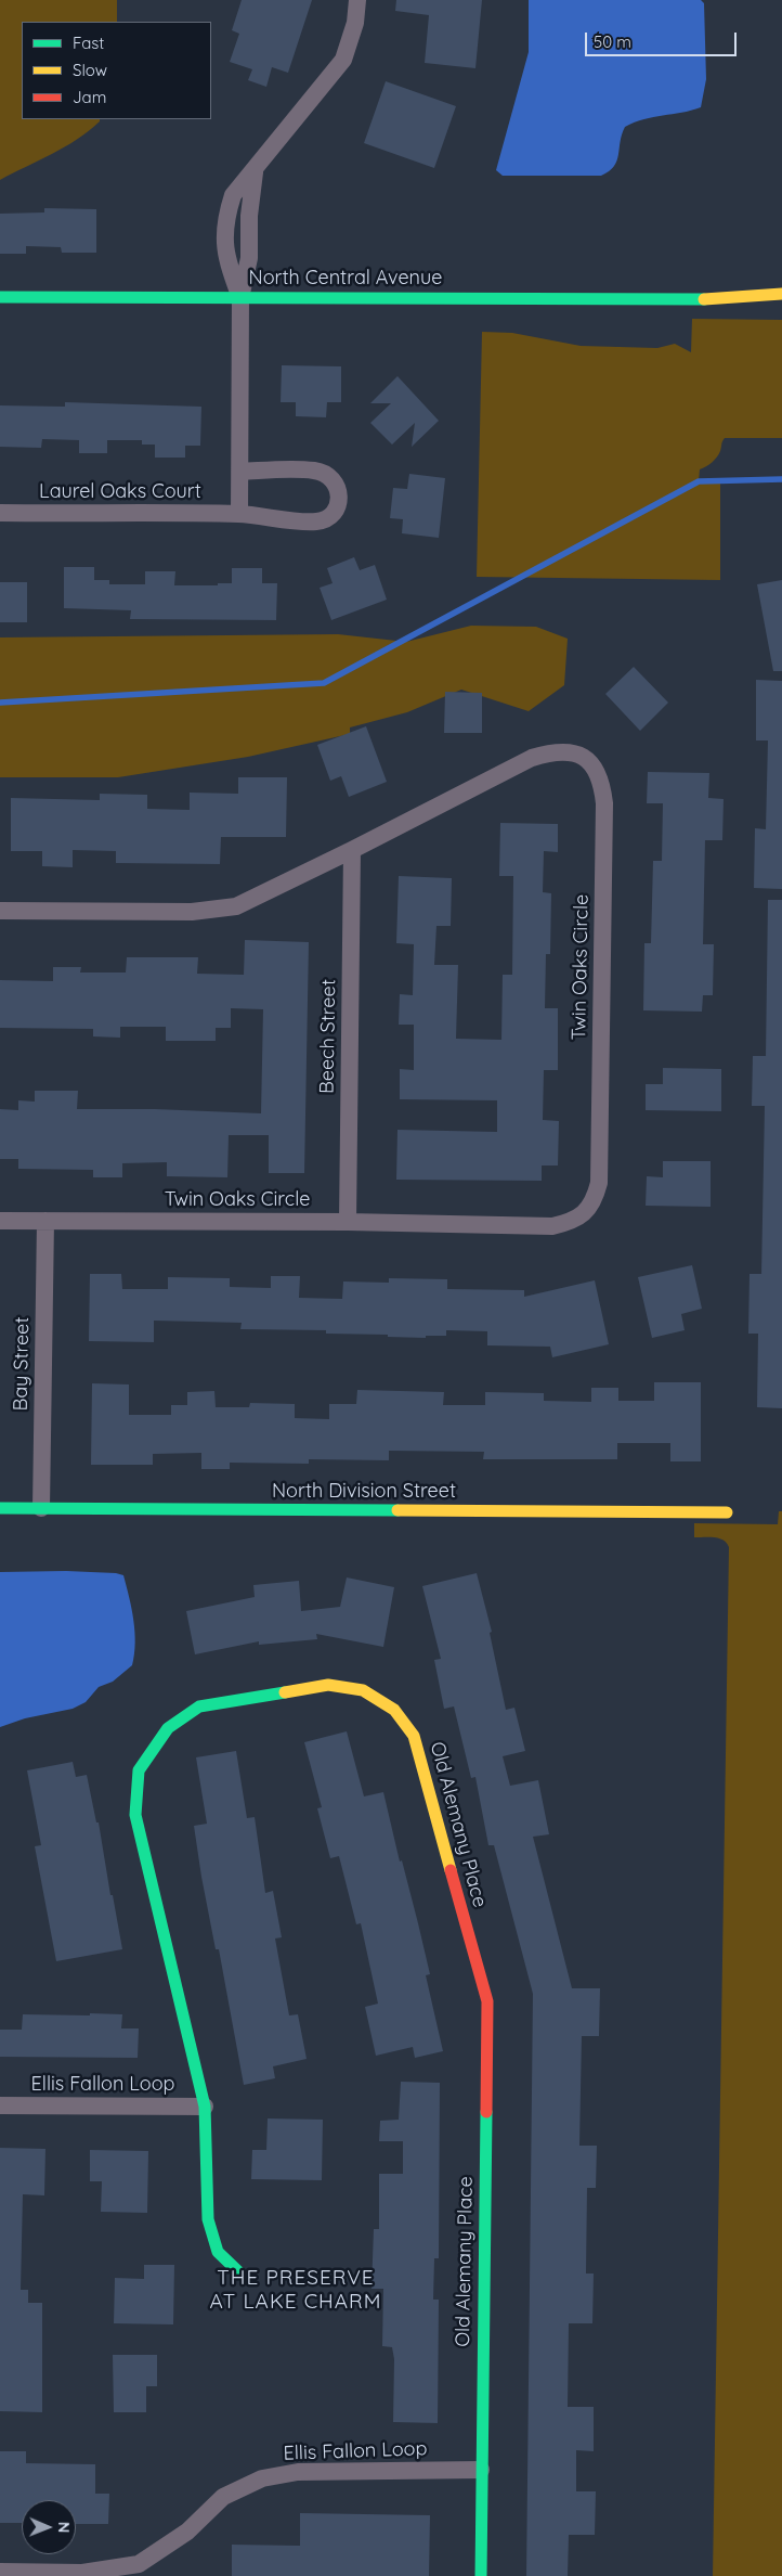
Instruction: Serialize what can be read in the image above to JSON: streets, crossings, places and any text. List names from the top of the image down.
{
  "streets": {
    "street": [
      "North Central Avenue",
      "Laurel Oaks Court",
      "Twin Oaks Circle",
      "Beech Street",
      "Bay Street",
      "North Division Street",
      "Old Alemany Place",
      "Ellis Fallon Loop"
    ]
  },
  "crossings": [
    ["Twin Oaks Circle", "Beech Street"],
    ["Twin Oaks Circle", "Bay Street"],
    ["Bay Street", "North Division Street"],
    ["Old Alemany Place", "Ellis Fallon Loop"]
  ],
  "districts": ["THE PRESERVE AT LAKE CHARM"],
  "legend": ["Fast", "Slow", "Jam"],
  "scale_bar": "50 m",
  "north": "right"
}
